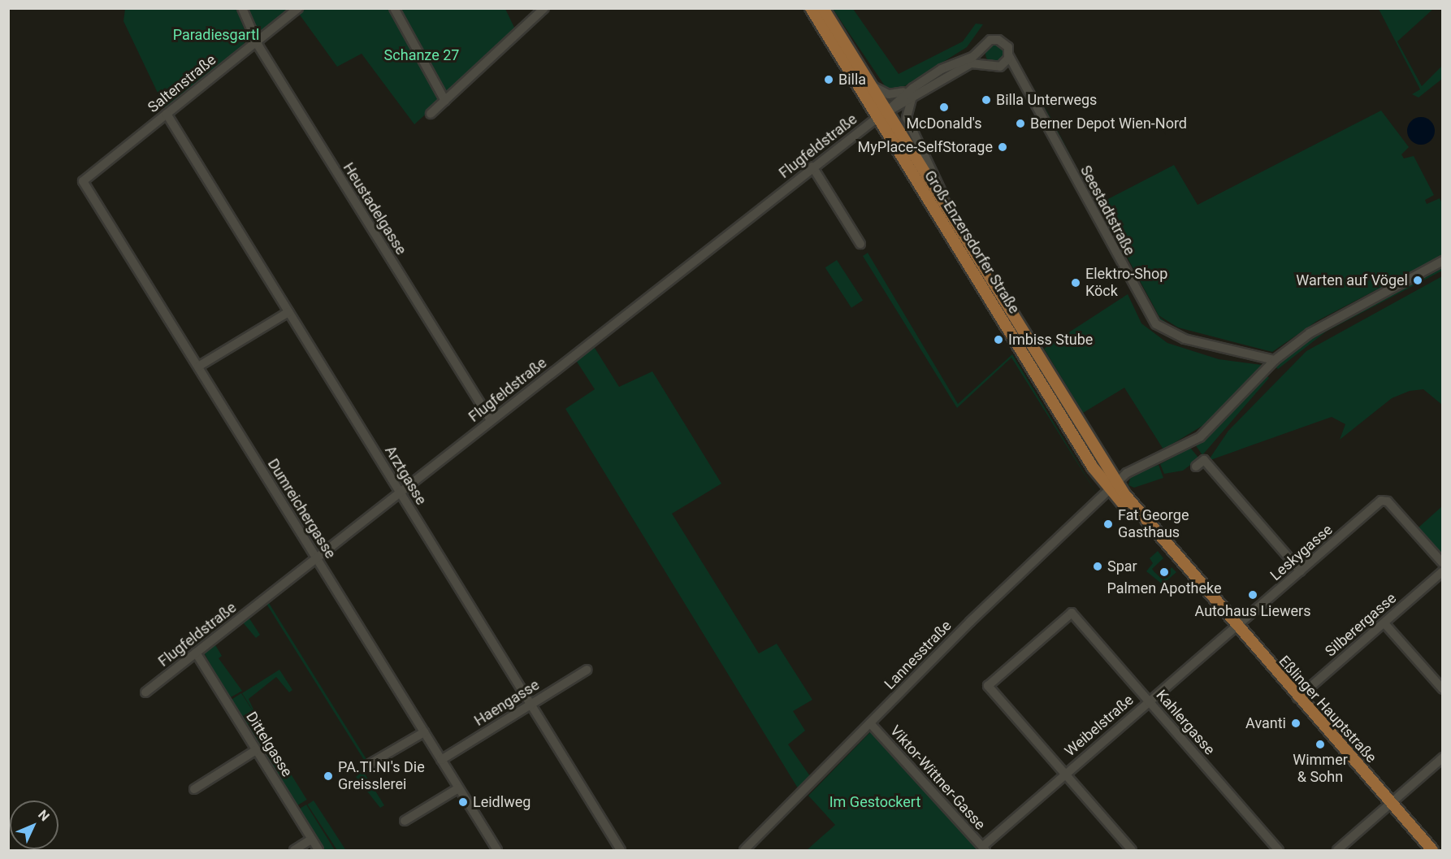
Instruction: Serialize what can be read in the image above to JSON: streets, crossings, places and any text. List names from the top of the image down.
{
  "streets": {
    "main road": ["Groß-Enzersdorfer Straße", "Eßlinger Hauptstraße"],
    "street": [
      "Saltenstraße",
      "Flugfeldstraße",
      "Heustadelgasse",
      "Seestadtstraße",
      "Arztgasse",
      "Dumreichergasse",
      "Leskygasse",
      "Silberergasse",
      "Lannesstraße",
      "Haengasse",
      "Kahlergasse",
      "Weibelstraße",
      "Dittelgasse",
      "Viktor-Wittner-Gasse"
    ]
  },
  "crossings": [
    ["Saltenstraße", "Heustadelgasse"],
    ["Saltenstraße", "Arztgasse"],
    ["Saltenstraße", "Dumreichergasse"],
    ["Flugfeldstraße", "Heustadelgasse"],
    ["Flugfeldstraße", "Seestadtstraße"],
    ["Flugfeldstraße", "Groß-Enzersdorfer Straße"],
    ["Flugfeldstraße", "Arztgasse"],
    ["Flugfeldstraße", "Dumreichergasse"],
    ["Flugfeldstraße", "Dittelgasse"],
    ["Seestadtstraße", "Groß-Enzersdorfer Straße"],
    ["Seestadtstraße", "Lannesstraße"],
    ["Groß-Enzersdorfer Straße", "Lannesstraße"],
    ["Groß-Enzersdorfer Straße", "Eßlinger Hauptstraße"],
    ["Arztgasse", "Haengasse"],
    ["Dumreichergasse", "Haengasse"],
    ["Leskygasse", "Eßlinger Hauptstraße"],
    ["Leskygasse", "Weibelstraße"],
    ["Silberergasse", "Eßlinger Hauptstraße"],
    ["Lannesstraße", "Eßlinger Hauptstraße"],
    ["Lannesstraße", "Viktor-Wittner-Gasse"],
    ["Eßlinger Hauptstraße", "Weibelstraße"],
    ["Kahlergasse", "Weibelstraße"],
    ["Weibelstraße", "Viktor-Wittner-Gasse"]
  ],
  "parks": ["Paradiesgartl", "Schanze 27", "Im Gestockert"],
  "places": [
    "Billa",
    "Billa Unterwegs",
    "McDonald's",
    "Berner Depot Wien-Nord",
    "MyPlace-SelfStorage",
    "Warten auf Vögel",
    "Elektro-Shop Köck",
    "Imbiss Stube",
    "Fat George Gasthaus",
    "Spar",
    "Palmen Apotheke",
    "Autohaus Liewers",
    "Avanti",
    "Wimmer & Sohn",
    "PA.TI.NI's Die Greisslerei",
    "Leidlweg"
  ],
  "north": "top right"
}
